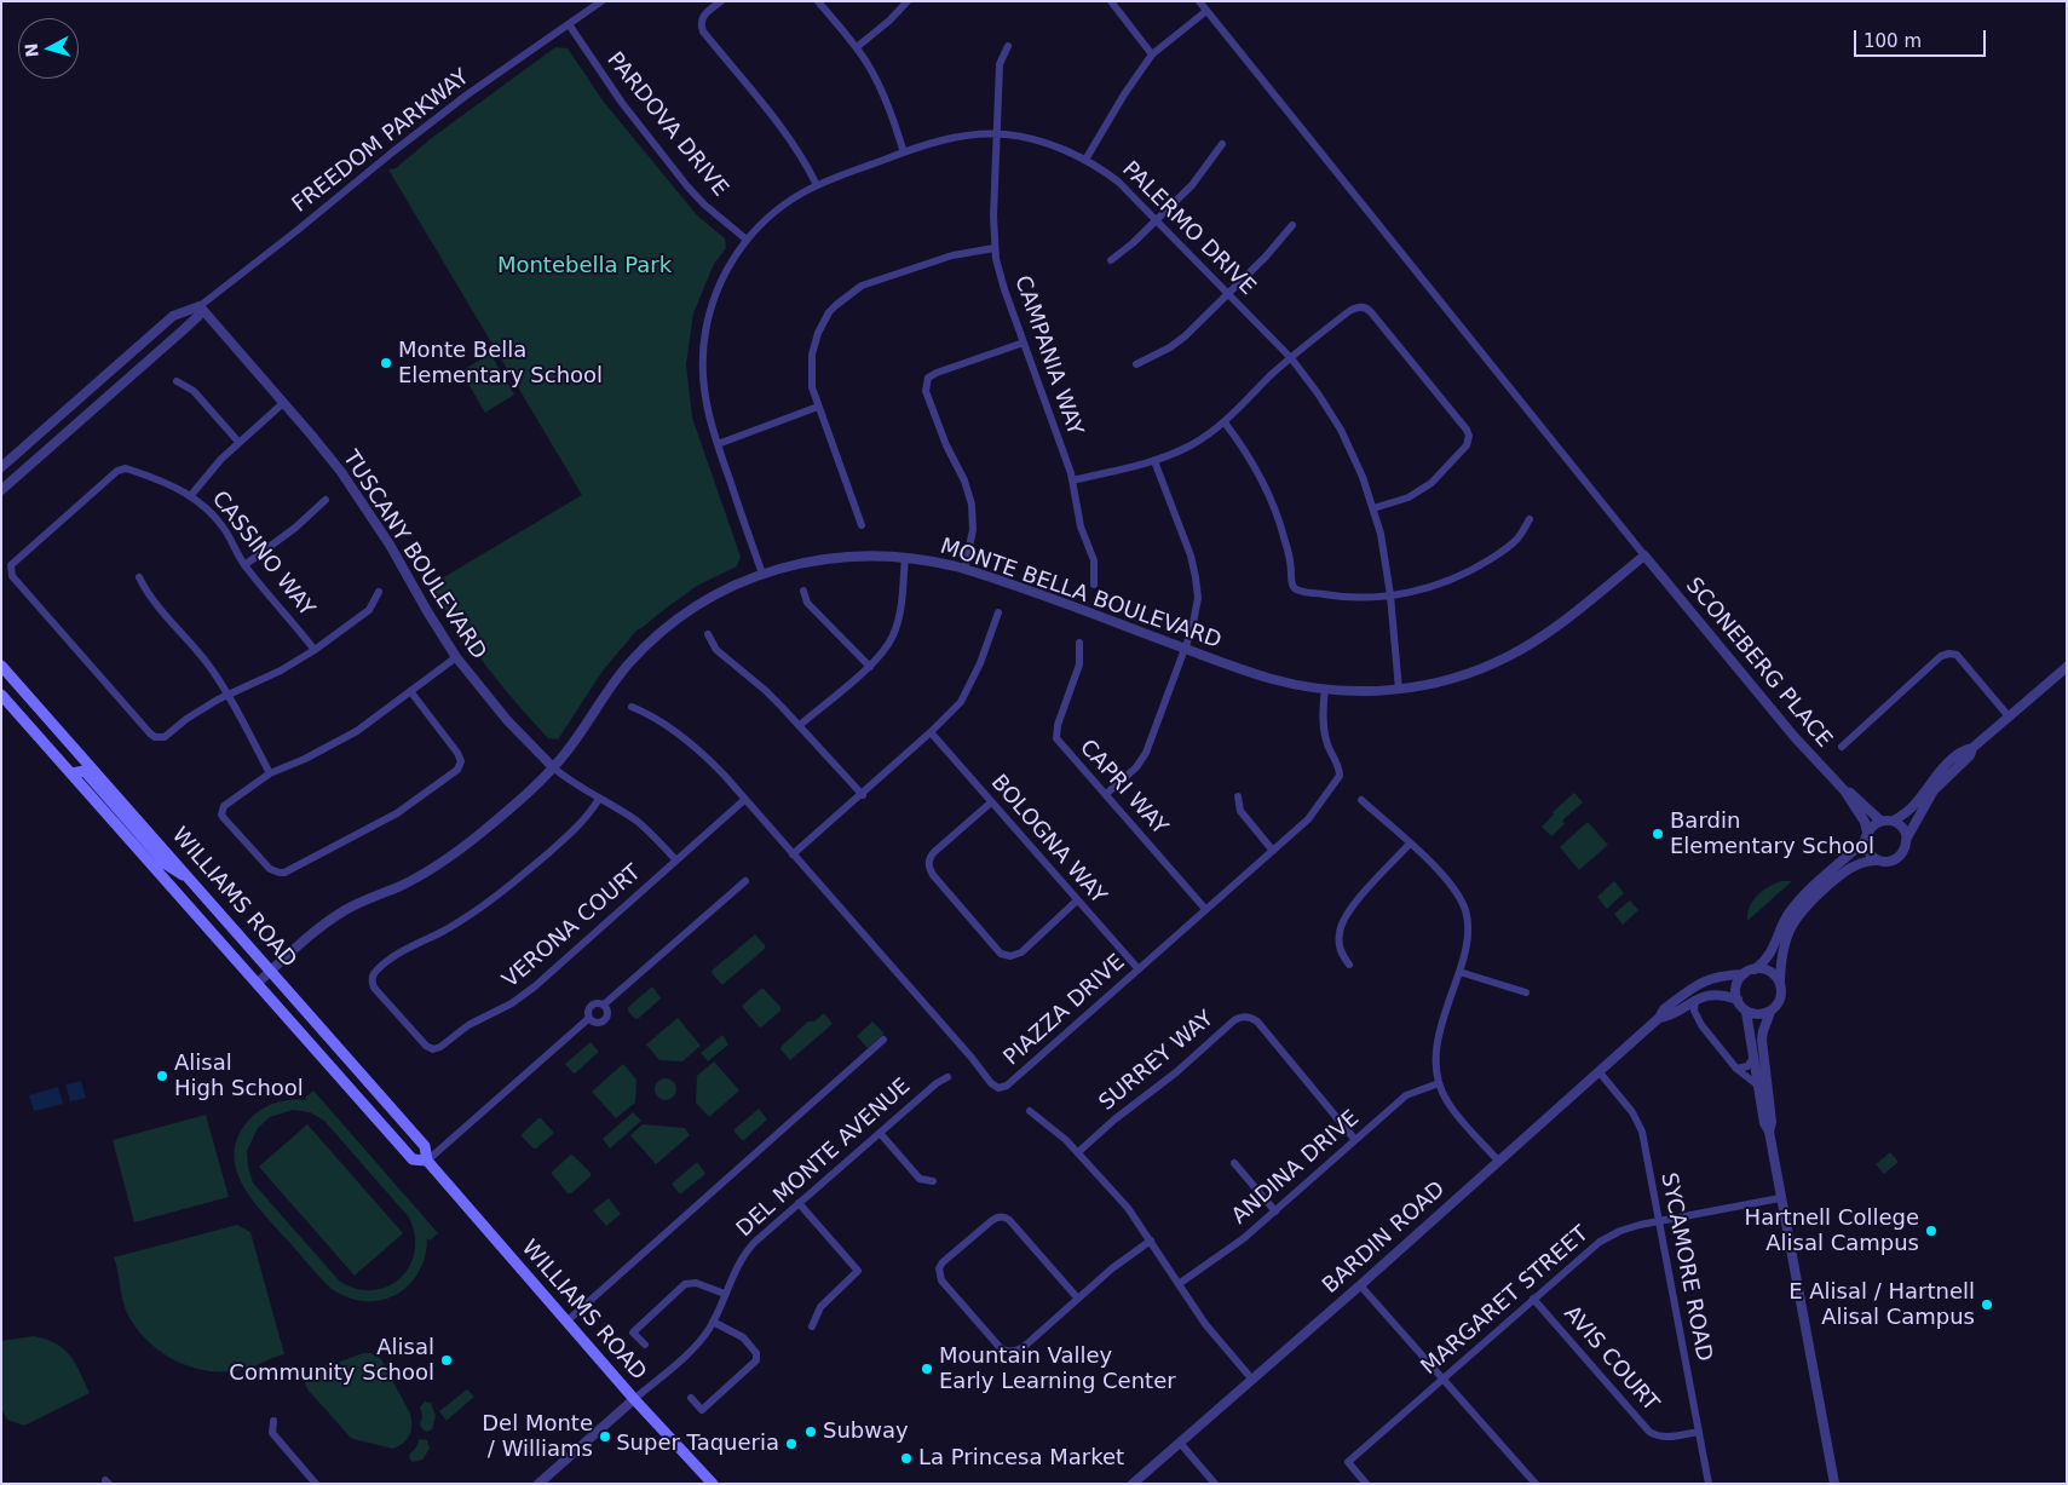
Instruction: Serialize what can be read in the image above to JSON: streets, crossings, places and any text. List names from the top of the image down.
{
  "streets": {
    "main road": ["WILLIAMS ROAD"],
    "street": [
      "PARDOVA DRIVE",
      "FREEDOM PARKWAY",
      "PALERMO DRIVE",
      "CAMPANIA WAY",
      "CASSINO WAY",
      "TUSCANY BOULEVARD",
      "MONTE BELLA BOULEVARD",
      "SCONEBERG PLACE",
      "CAPRI WAY",
      "BOLOGNA WAY",
      "VERONA COURT",
      "PIAZZA DRIVE",
      "SURREY WAY",
      "DEL MONTE AVENUE",
      "ANDINA DRIVE",
      "BARDIN ROAD",
      "SYCAMORE ROAD",
      "MARGARET STREET",
      "AVIS COURT"
    ]
  },
  "crossings": [
    ["PARDOVA DRIVE", "FREEDOM PARKWAY"],
    ["PARDOVA DRIVE", "PALERMO DRIVE"],
    ["FREEDOM PARKWAY", "TUSCANY BOULEVARD"],
    ["PALERMO DRIVE", "CAMPANIA WAY"],
    ["PALERMO DRIVE", "MONTE BELLA BOULEVARD"],
    ["TUSCANY BOULEVARD", "MONTE BELLA BOULEVARD"],
    ["MONTE BELLA BOULEVARD", "SCONEBERG PLACE"],
    ["MONTE BELLA BOULEVARD", "WILLIAMS ROAD"],
    ["MONTE BELLA BOULEVARD", "PIAZZA DRIVE"],
    ["CAPRI WAY", "PIAZZA DRIVE"],
    ["BOLOGNA WAY", "PIAZZA DRIVE"],
    ["WILLIAMS ROAD", "DEL MONTE AVENUE"],
    ["VERONA COURT", "PIAZZA DRIVE"],
    ["SURREY WAY", "ANDINA DRIVE"],
    ["BARDIN ROAD", "SYCAMORE ROAD"],
    ["SYCAMORE ROAD", "MARGARET STREET"],
    ["SYCAMORE ROAD", "AVIS COURT"],
    ["MARGARET STREET", "AVIS COURT"]
  ],
  "parks": ["Montebella Park"],
  "places": [
    "Monte Bella Elementary School",
    "Bardin Elementary School",
    "Alisal High School",
    "Hartnell College Alisal Campus",
    "E Alisal / Hartnell Alisal Campus",
    "Alisal Community School",
    "Mountain Valley Early Learning Center",
    "Subway",
    "Del Monte / Williams",
    "Super Taqueria",
    "La Princesa Market"
  ],
  "scale_bar": "100 m",
  "north": "left"
}
